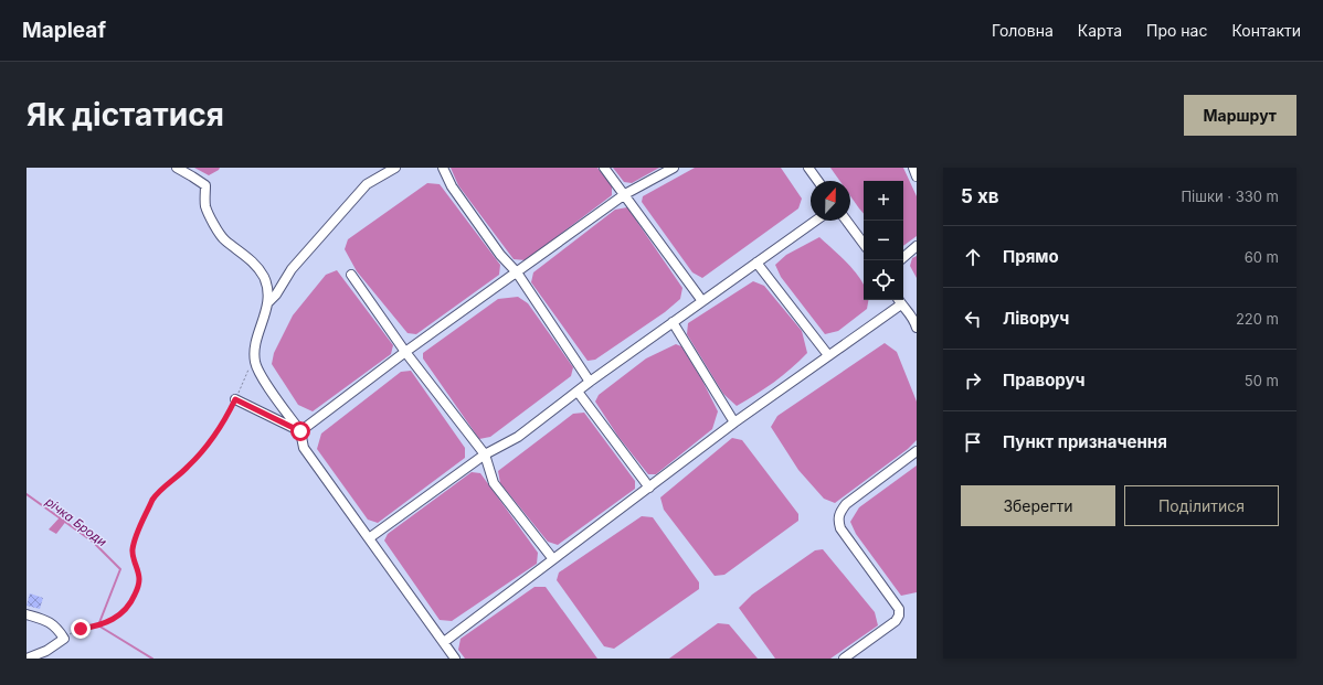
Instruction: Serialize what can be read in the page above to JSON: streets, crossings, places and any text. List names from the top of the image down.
{
  "water": ["річка Броди"],
  "north": "top",
  "page": {
    "header": "Mapleaf",
    "nav": [
      "Головна",
      "Карта",
      "Про нас",
      "Контакти"
    ],
    "buttons": [
      "Маршрут",
      ["Зберегти", "Поділитися"]
    ],
    "title": "Як дістатися",
    "heading": ["5 хв", "Пішки · 330 m"],
    "map_buttons": ["+", "−"],
    "list": [
      ["Прямо", "60 m"],
      ["Ліворуч", "220 m"],
      ["Праворуч", "50 m"],
      "Пункт призначення"
    ]
  }
}
